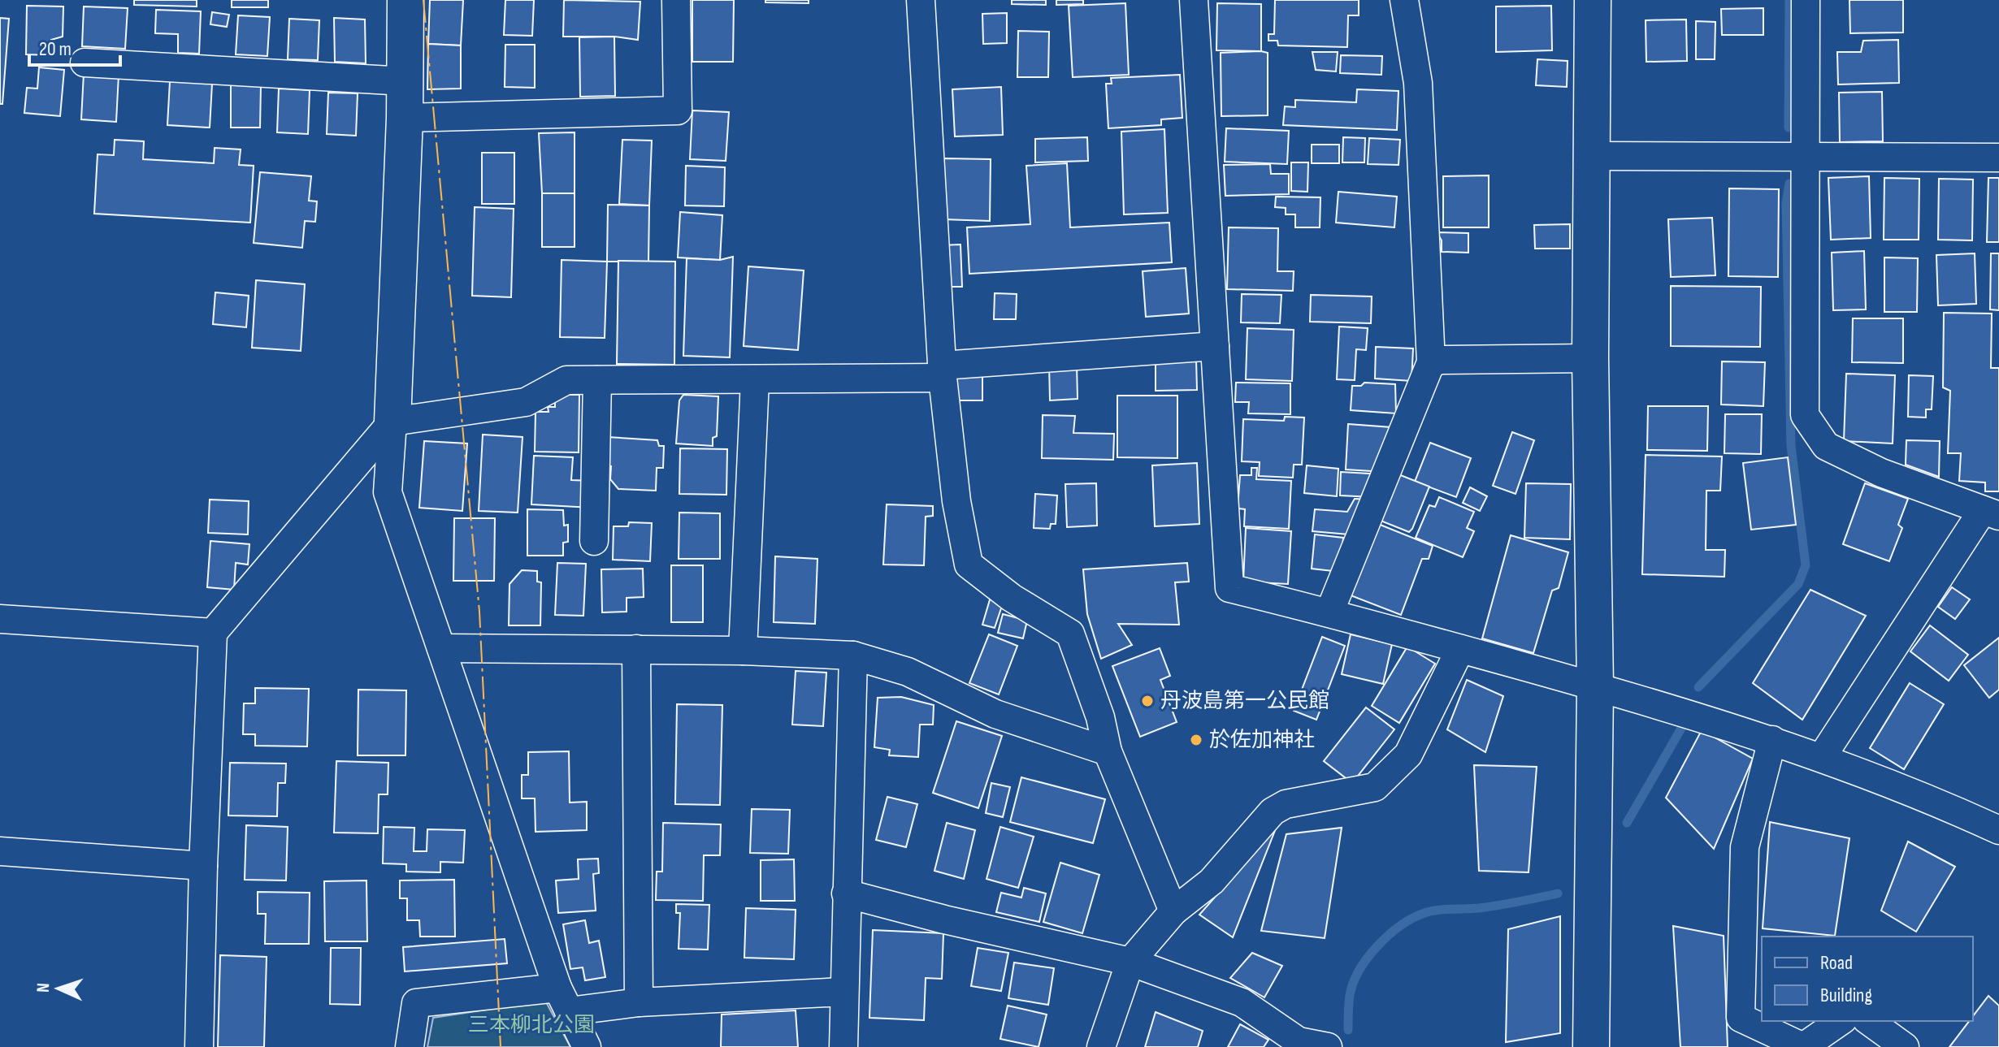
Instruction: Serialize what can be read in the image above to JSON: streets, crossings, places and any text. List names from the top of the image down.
{
  "parks": ["三本柳北公園"],
  "places": ["丹波島第一公民館", "於佐加神社"],
  "legend": ["Road", "Building"],
  "scale_bar": "20 m",
  "north": "left"
}
